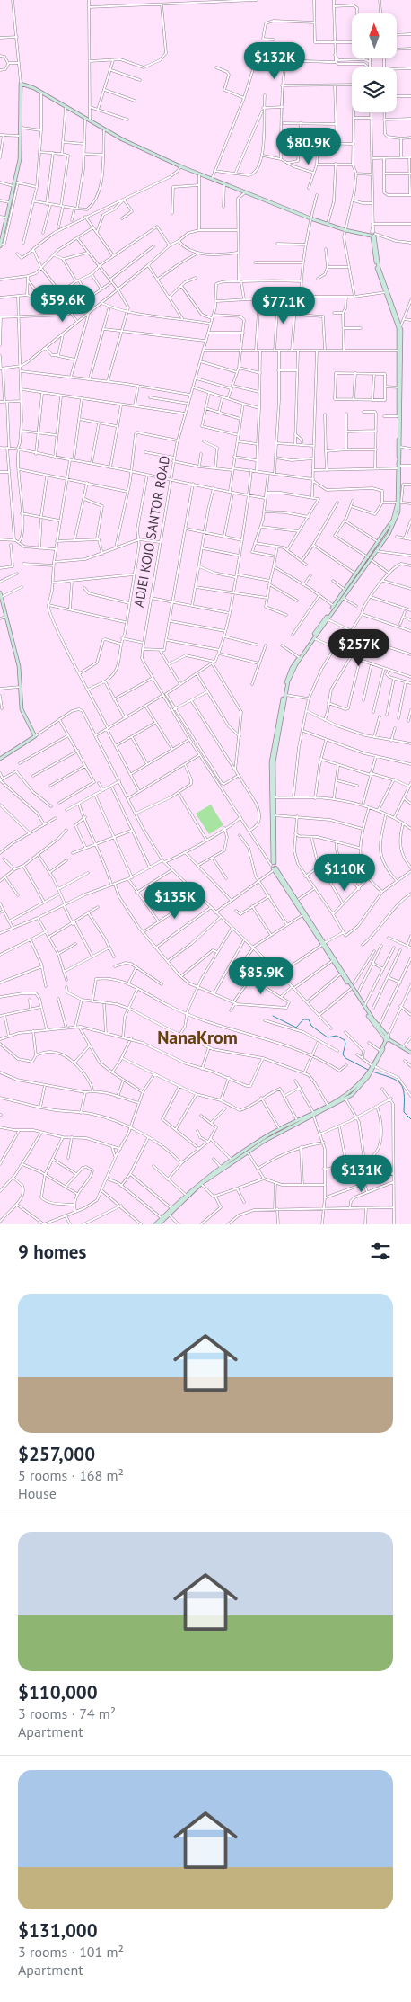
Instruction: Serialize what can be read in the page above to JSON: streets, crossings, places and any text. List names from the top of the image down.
{
  "streets": {
    "street": ["ADJEI KOJO SANTOR ROAD"]
  },
  "districts": ["NanaKrom"],
  "north": "top",
  "page": {
    "price": [
      "$132K",
      "$80.9K",
      "$59.6K",
      "$77.1K",
      "$257K",
      "$110K",
      "$135K",
      "$85.9K",
      "$131K"
    ],
    "heading": "9 homes",
    "list": [
      {
        "name": "$257,000",
        "note": "5 rooms · 168 m² · House"
      },
      {
        "name": "$110,000",
        "note": "3 rooms · 74 m² · Apartment"
      },
      {
        "name": "$131,000",
        "note": "3 rooms · 101 m² · Apartment"
      }
    ]
  }
}
